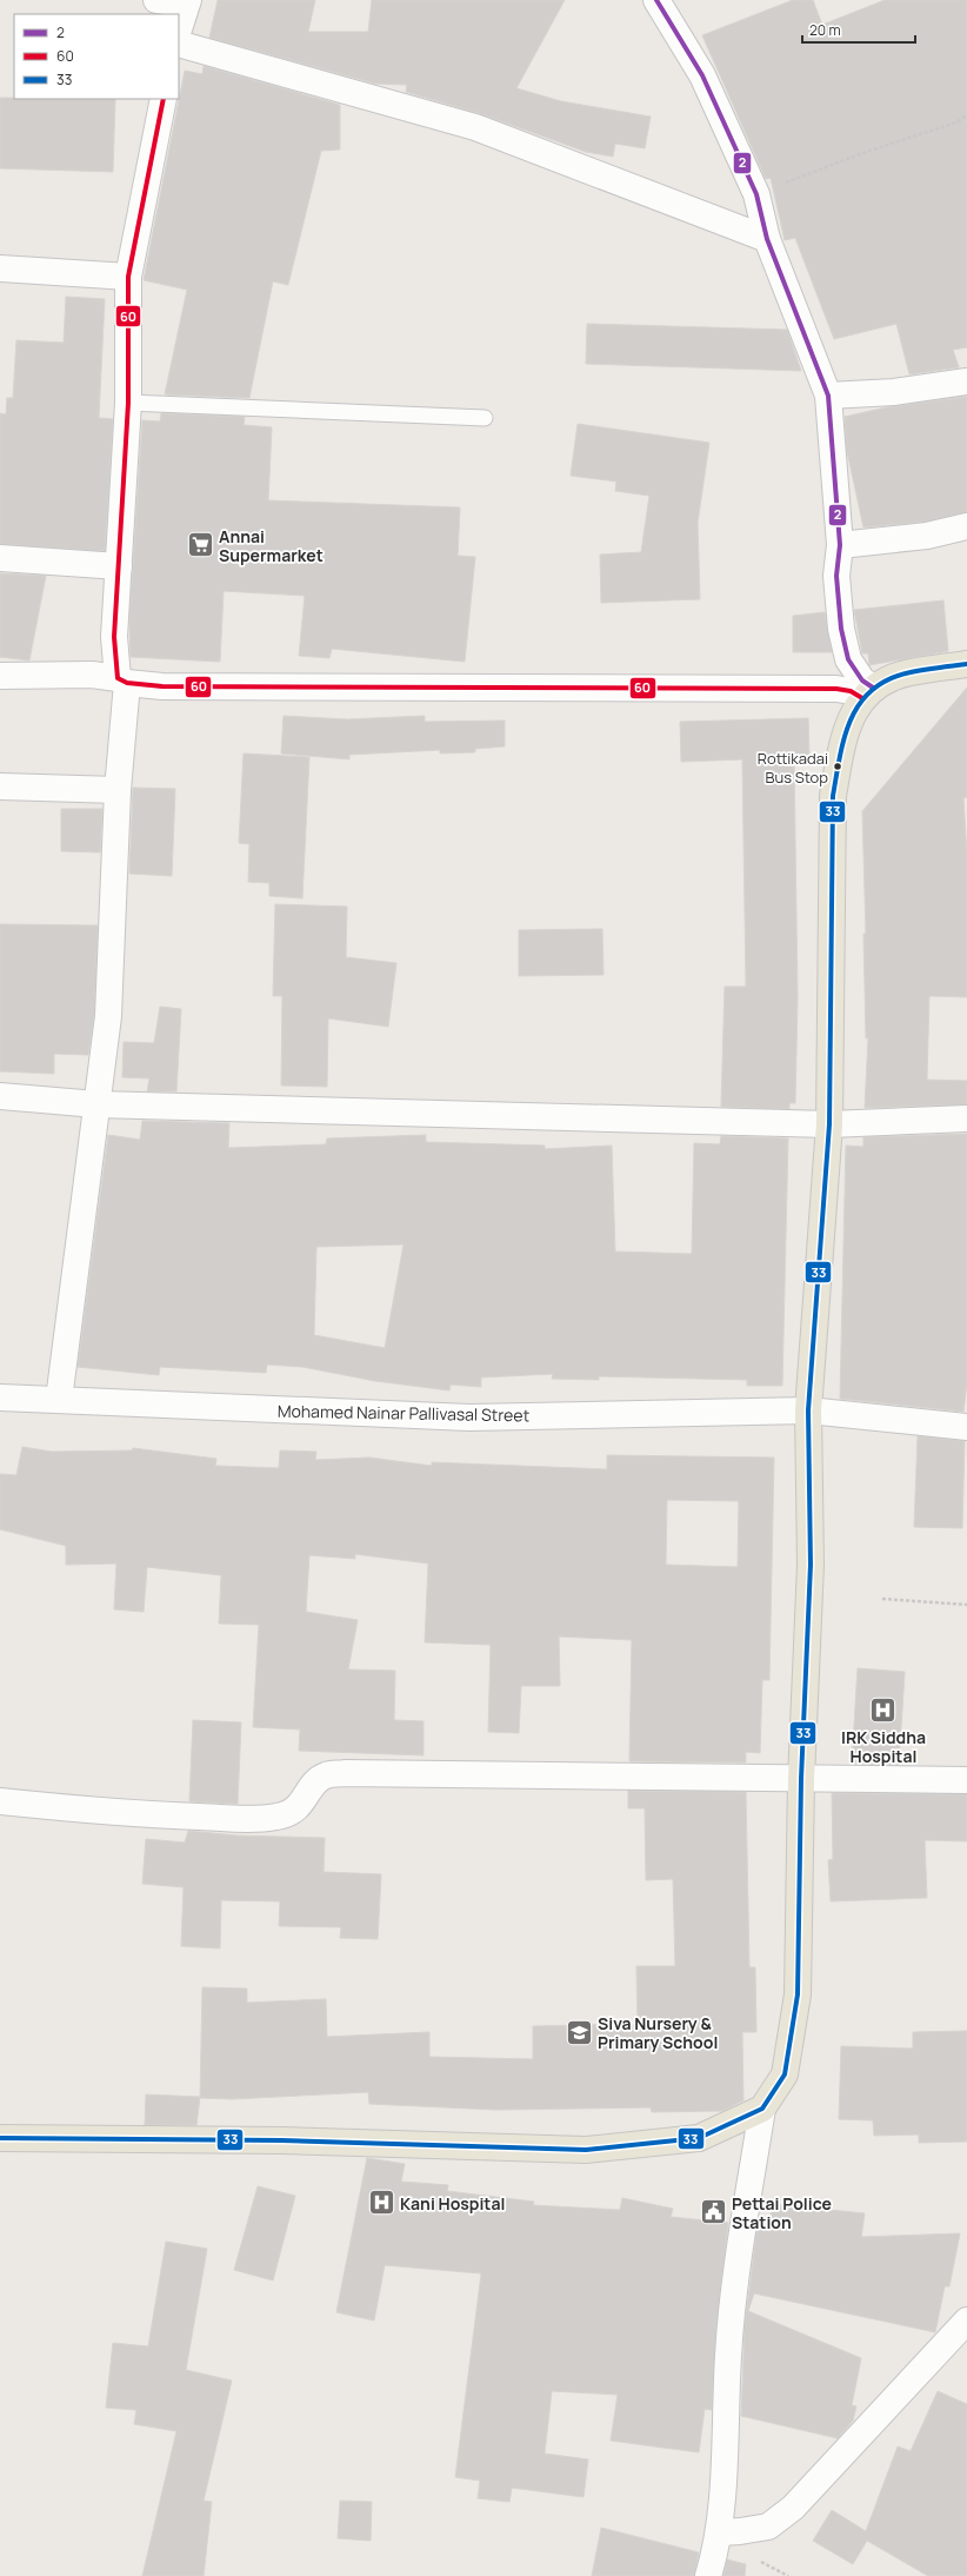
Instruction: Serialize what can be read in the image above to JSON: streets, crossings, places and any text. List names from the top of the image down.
{
  "streets": {
    "street": ["Mohamed Nainar Pallivasal Street"]
  },
  "places": {
    "supermarket": ["Annai Supermarket"],
    "other": ["Rottikadai Bus Stop"],
    "hospital": ["IRK Siddha Hospital", "Kani Hospital"],
    "school or university": ["Siva Nursery & Primary School"],
    "public building": ["Pettai Police Station"]
  },
  "lines": ["transit line 2", "transit line 60", "transit line 33"],
  "legend": ["2", "60", "33"],
  "scale_bar": "20 m"
}
